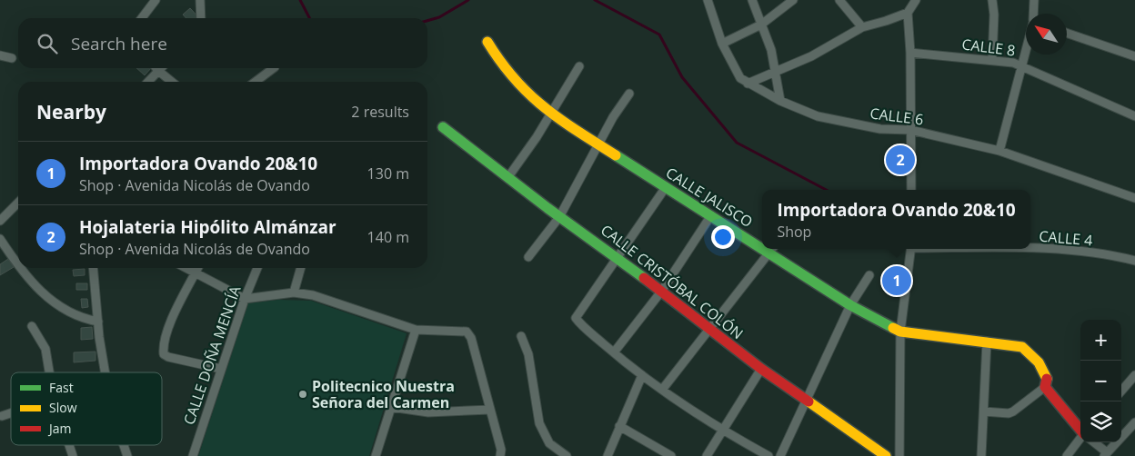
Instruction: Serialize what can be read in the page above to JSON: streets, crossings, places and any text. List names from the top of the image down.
{
  "streets": {
    "street": [
      "CALLE 8",
      "CALLE 6",
      "CALLE JALISCO",
      "CALLE 4",
      "CALLE CRISTÓBAL COLÓN",
      "CALLE DOÑA MENCÍA"
    ]
  },
  "places": ["Politecnico Nuestra Señora del Carmen"],
  "legend": ["Fast", "Slow", "Jam"],
  "north": "top left",
  "page": {
    "search": "Search here",
    "heading": ["Nearby", "2 results"],
    "list": [
      {
        "mark": "1",
        "name": "Importadora Ovando 20&10",
        "note": "Shop · Avenida Nicolás de Ovando",
        "value": "130 m"
      },
      {
        "mark": "2",
        "name": "Hojalateria Hipólito Almánzar",
        "note": "Shop · Avenida Nicolás de Ovando",
        "value": "140 m"
      }
    ],
    "pins": ["2", "1"],
    "popup": ["Importadora Ovando 20&10", "Shop"],
    "map_buttons": ["+", "−"]
  }
}
